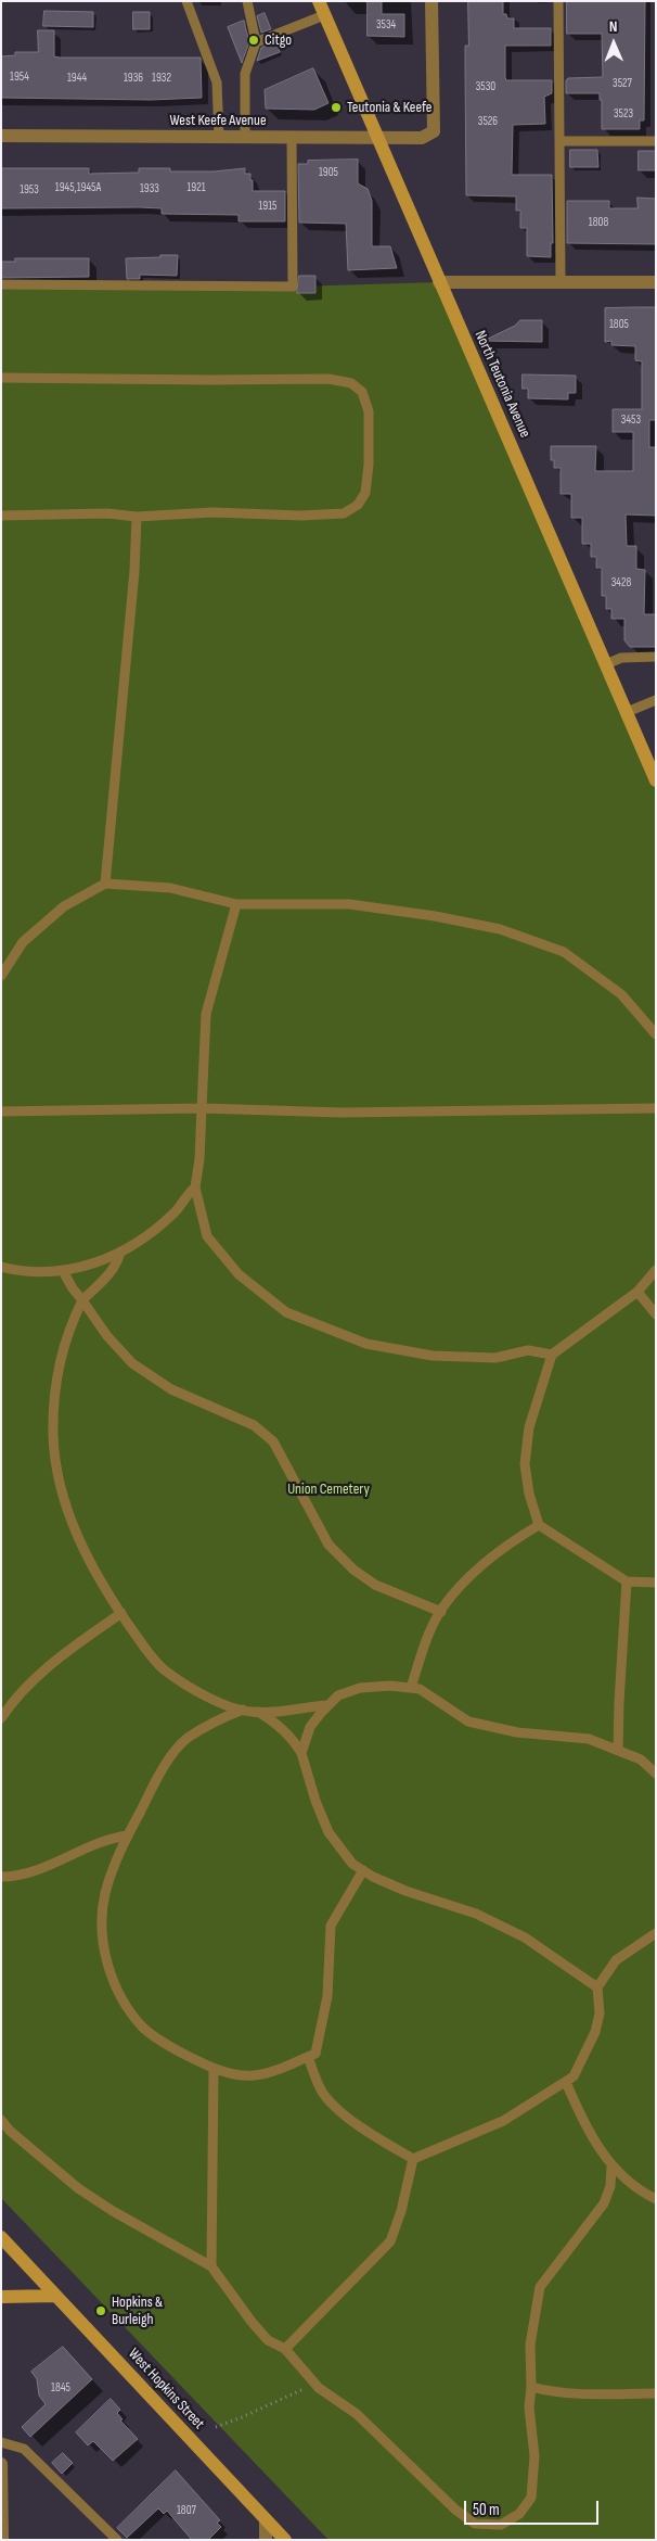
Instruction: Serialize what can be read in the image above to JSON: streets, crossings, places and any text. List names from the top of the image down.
{
  "streets": {
    "main road": ["North Teutonia Avenue", "West Hopkins Street"],
    "street": ["West Keefe Avenue"]
  },
  "crossings": [
    ["West Keefe Avenue", "North Teutonia Avenue"]
  ],
  "parks": ["Union Cemetery"],
  "places": ["Citgo", "Teutonia & Keefe", "Hopkins & Burleigh"],
  "house_numbers": [
    "3534",
    "1954",
    "1944",
    "1936",
    "1932",
    "3527",
    "3530",
    "3523",
    "3526",
    "1905",
    "1945,1945A",
    "1921",
    "1933",
    "1953",
    "1915",
    "1808",
    "1805",
    "3453",
    "3428",
    "1845",
    "1807"
  ],
  "scale_bar": "50 m",
  "north": "top"
}
